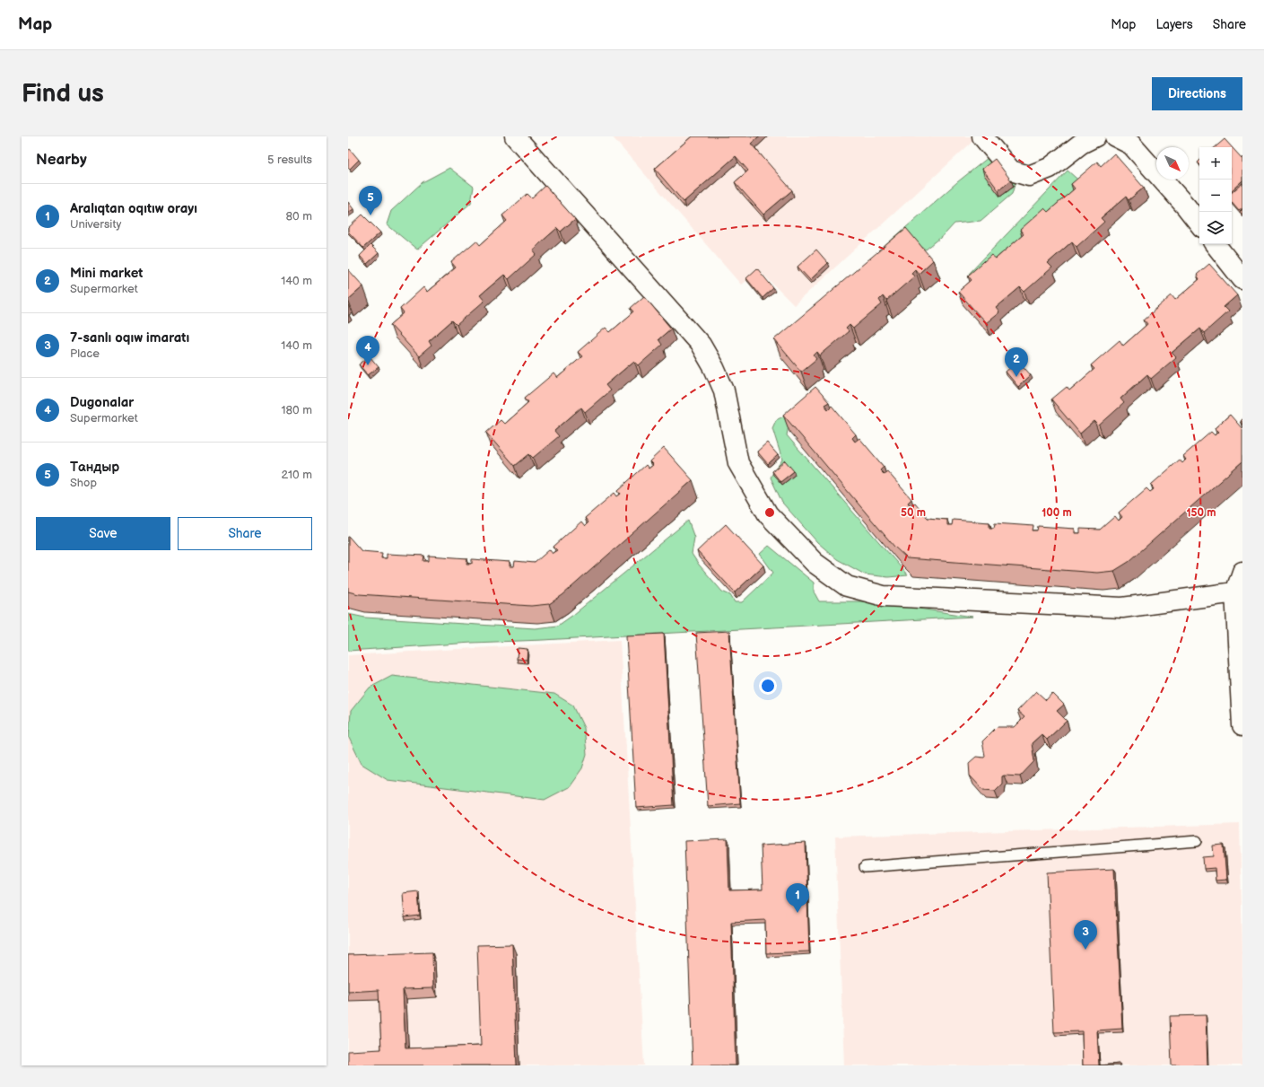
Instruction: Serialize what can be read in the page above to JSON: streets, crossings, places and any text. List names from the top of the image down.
{
  "north": "bottom right",
  "page": {
    "header": "Map",
    "nav": ["Map", "Layers", "Share"],
    "buttons": [
      "Directions",
      ["Save", "Share"]
    ],
    "title": "Find us",
    "heading": ["Nearby", "5 results"],
    "map_buttons": ["+", "−"],
    "list": [
      {
        "mark": "1",
        "name": "Aralıqtan oqıtıw orayı",
        "note": "University",
        "value": "80 m"
      },
      {
        "mark": "2",
        "name": "Mini market",
        "note": "Supermarket",
        "value": "140 m"
      },
      {
        "mark": "3",
        "name": "7-sanlı oqıw imaratı",
        "note": "Place",
        "value": "140 m"
      },
      {
        "mark": "4",
        "name": "Dugonalar",
        "note": "Supermarket",
        "value": "180 m"
      },
      {
        "mark": "5",
        "name": "Тандыр",
        "note": "Shop",
        "value": "210 m"
      }
    ],
    "pins": [
      "5",
      "4",
      "2",
      "1",
      "3"
    ]
  },
  "rings": ["50 m", "100 m", "150 m"]
}
